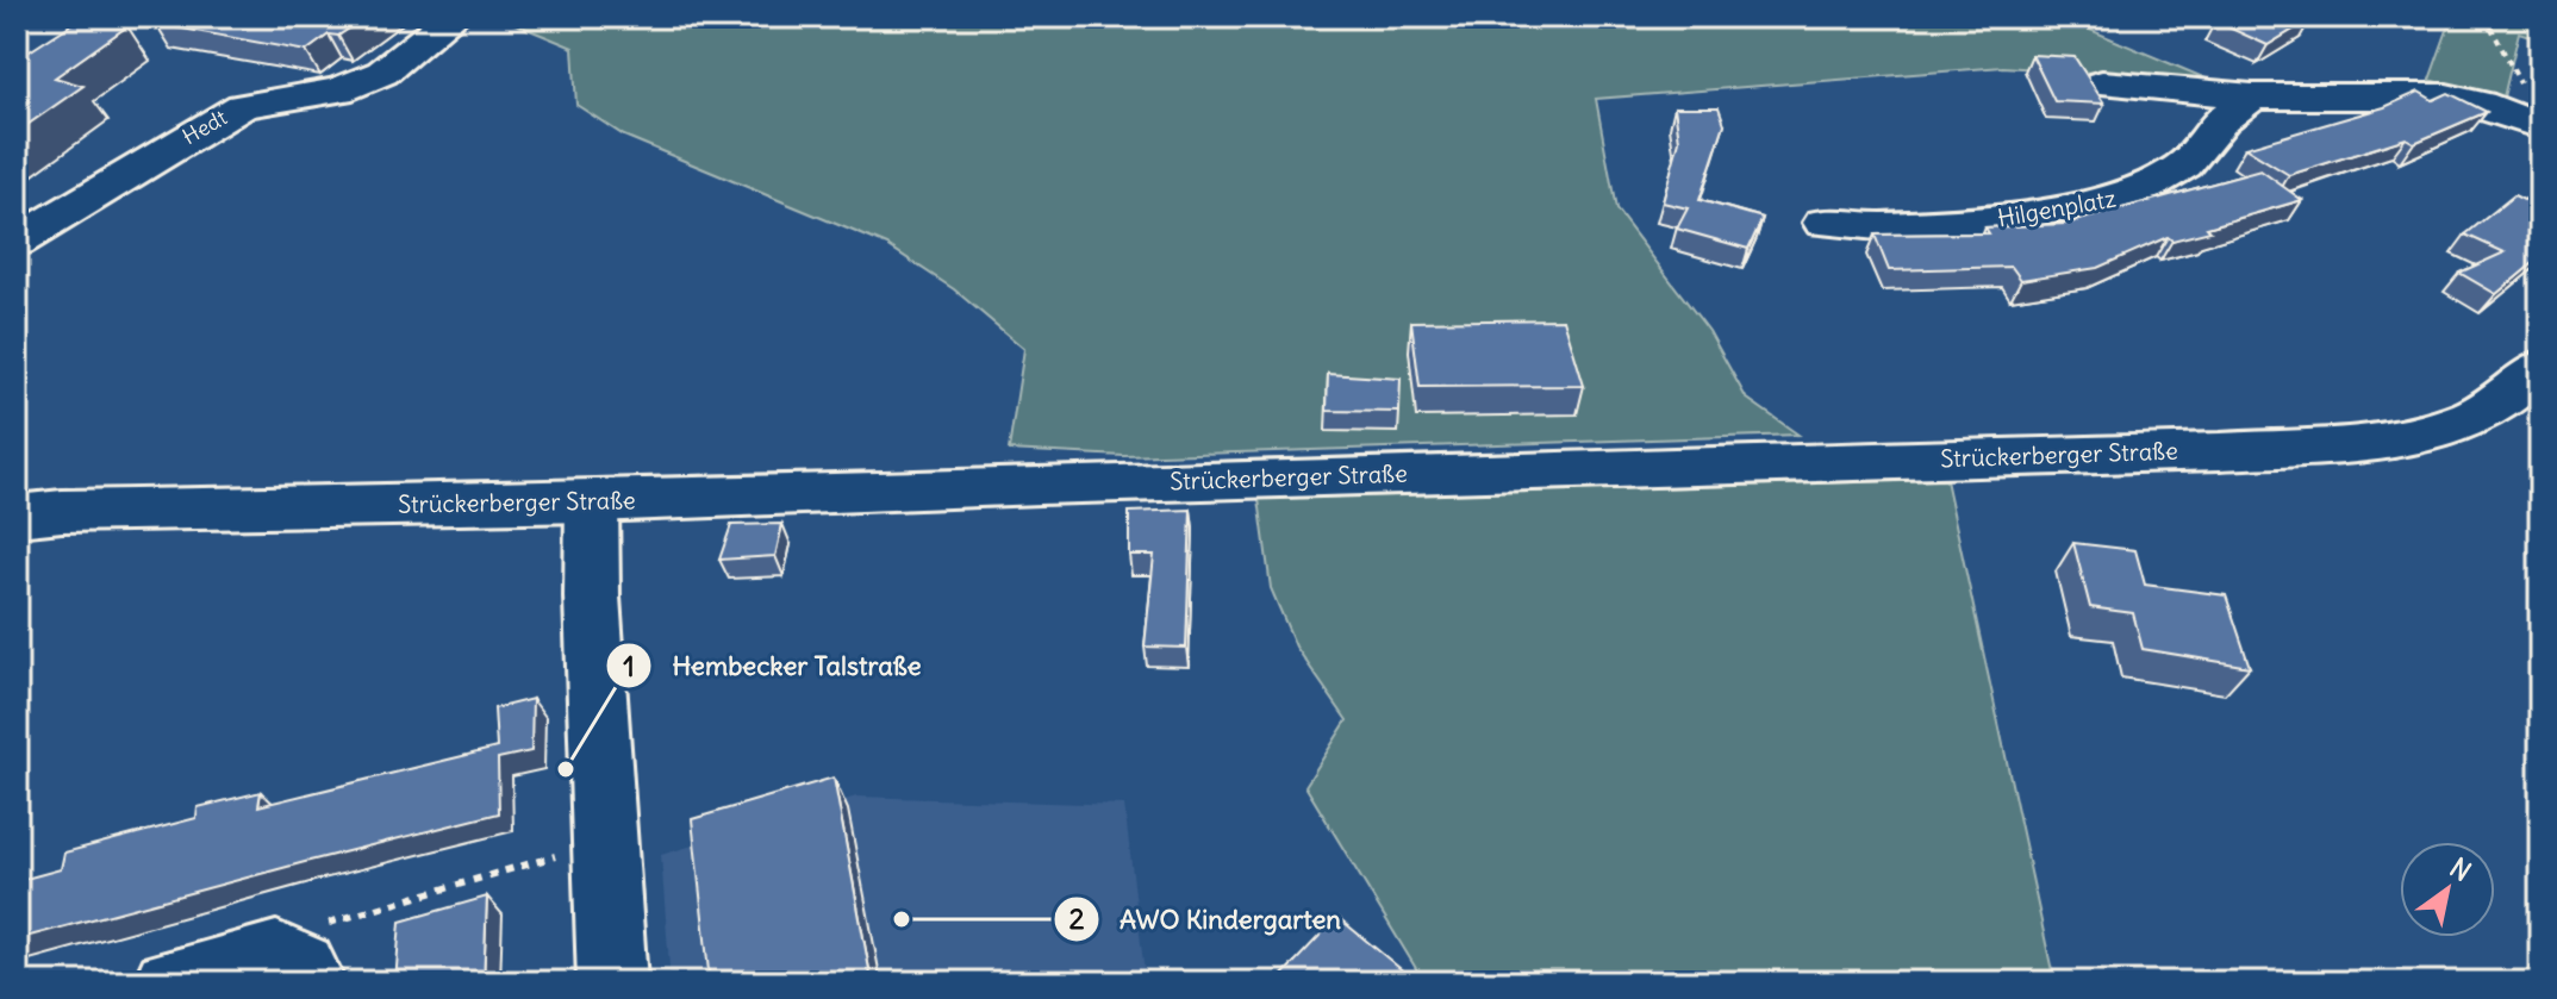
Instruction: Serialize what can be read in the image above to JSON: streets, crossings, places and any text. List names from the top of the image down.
{
  "streets": {
    "main road": ["Hedt", "Hilgenplatz", "Strückerberger Straße"]
  },
  "places": ["Hembecker Talstraße", "AWO Kindergarten"],
  "north": "top right"
}
